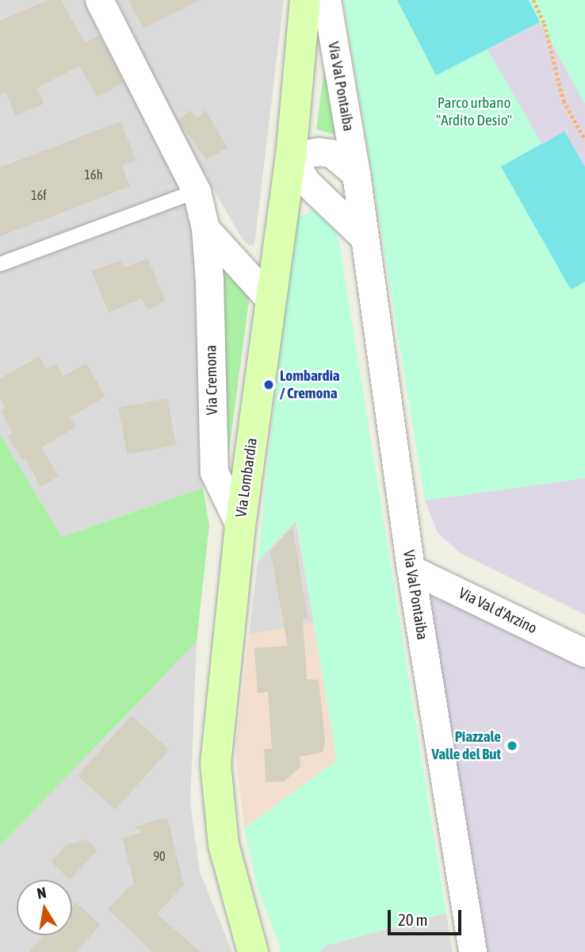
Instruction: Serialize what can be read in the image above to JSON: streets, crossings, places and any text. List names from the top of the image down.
{
  "streets": {
    "street": [
      "Via Val Pontaiba",
      "Via Cremona",
      "Via Lombardia",
      "Via Val d'Arzino"
    ]
  },
  "crossings": [
    ["Via Val Pontaiba", "Via Lombardia"],
    ["Via Val Pontaiba", "Via Val d'Arzino"],
    ["Via Cremona", "Via Lombardia"]
  ],
  "parks": ["Parco urbano \"Ardito Desio\""],
  "places": ["Lombardia / Cremona", "Piazzale Valle del But"],
  "house_numbers": ["16h", "16f", "90"],
  "scale_bar": "20 m",
  "north": "top"
}
